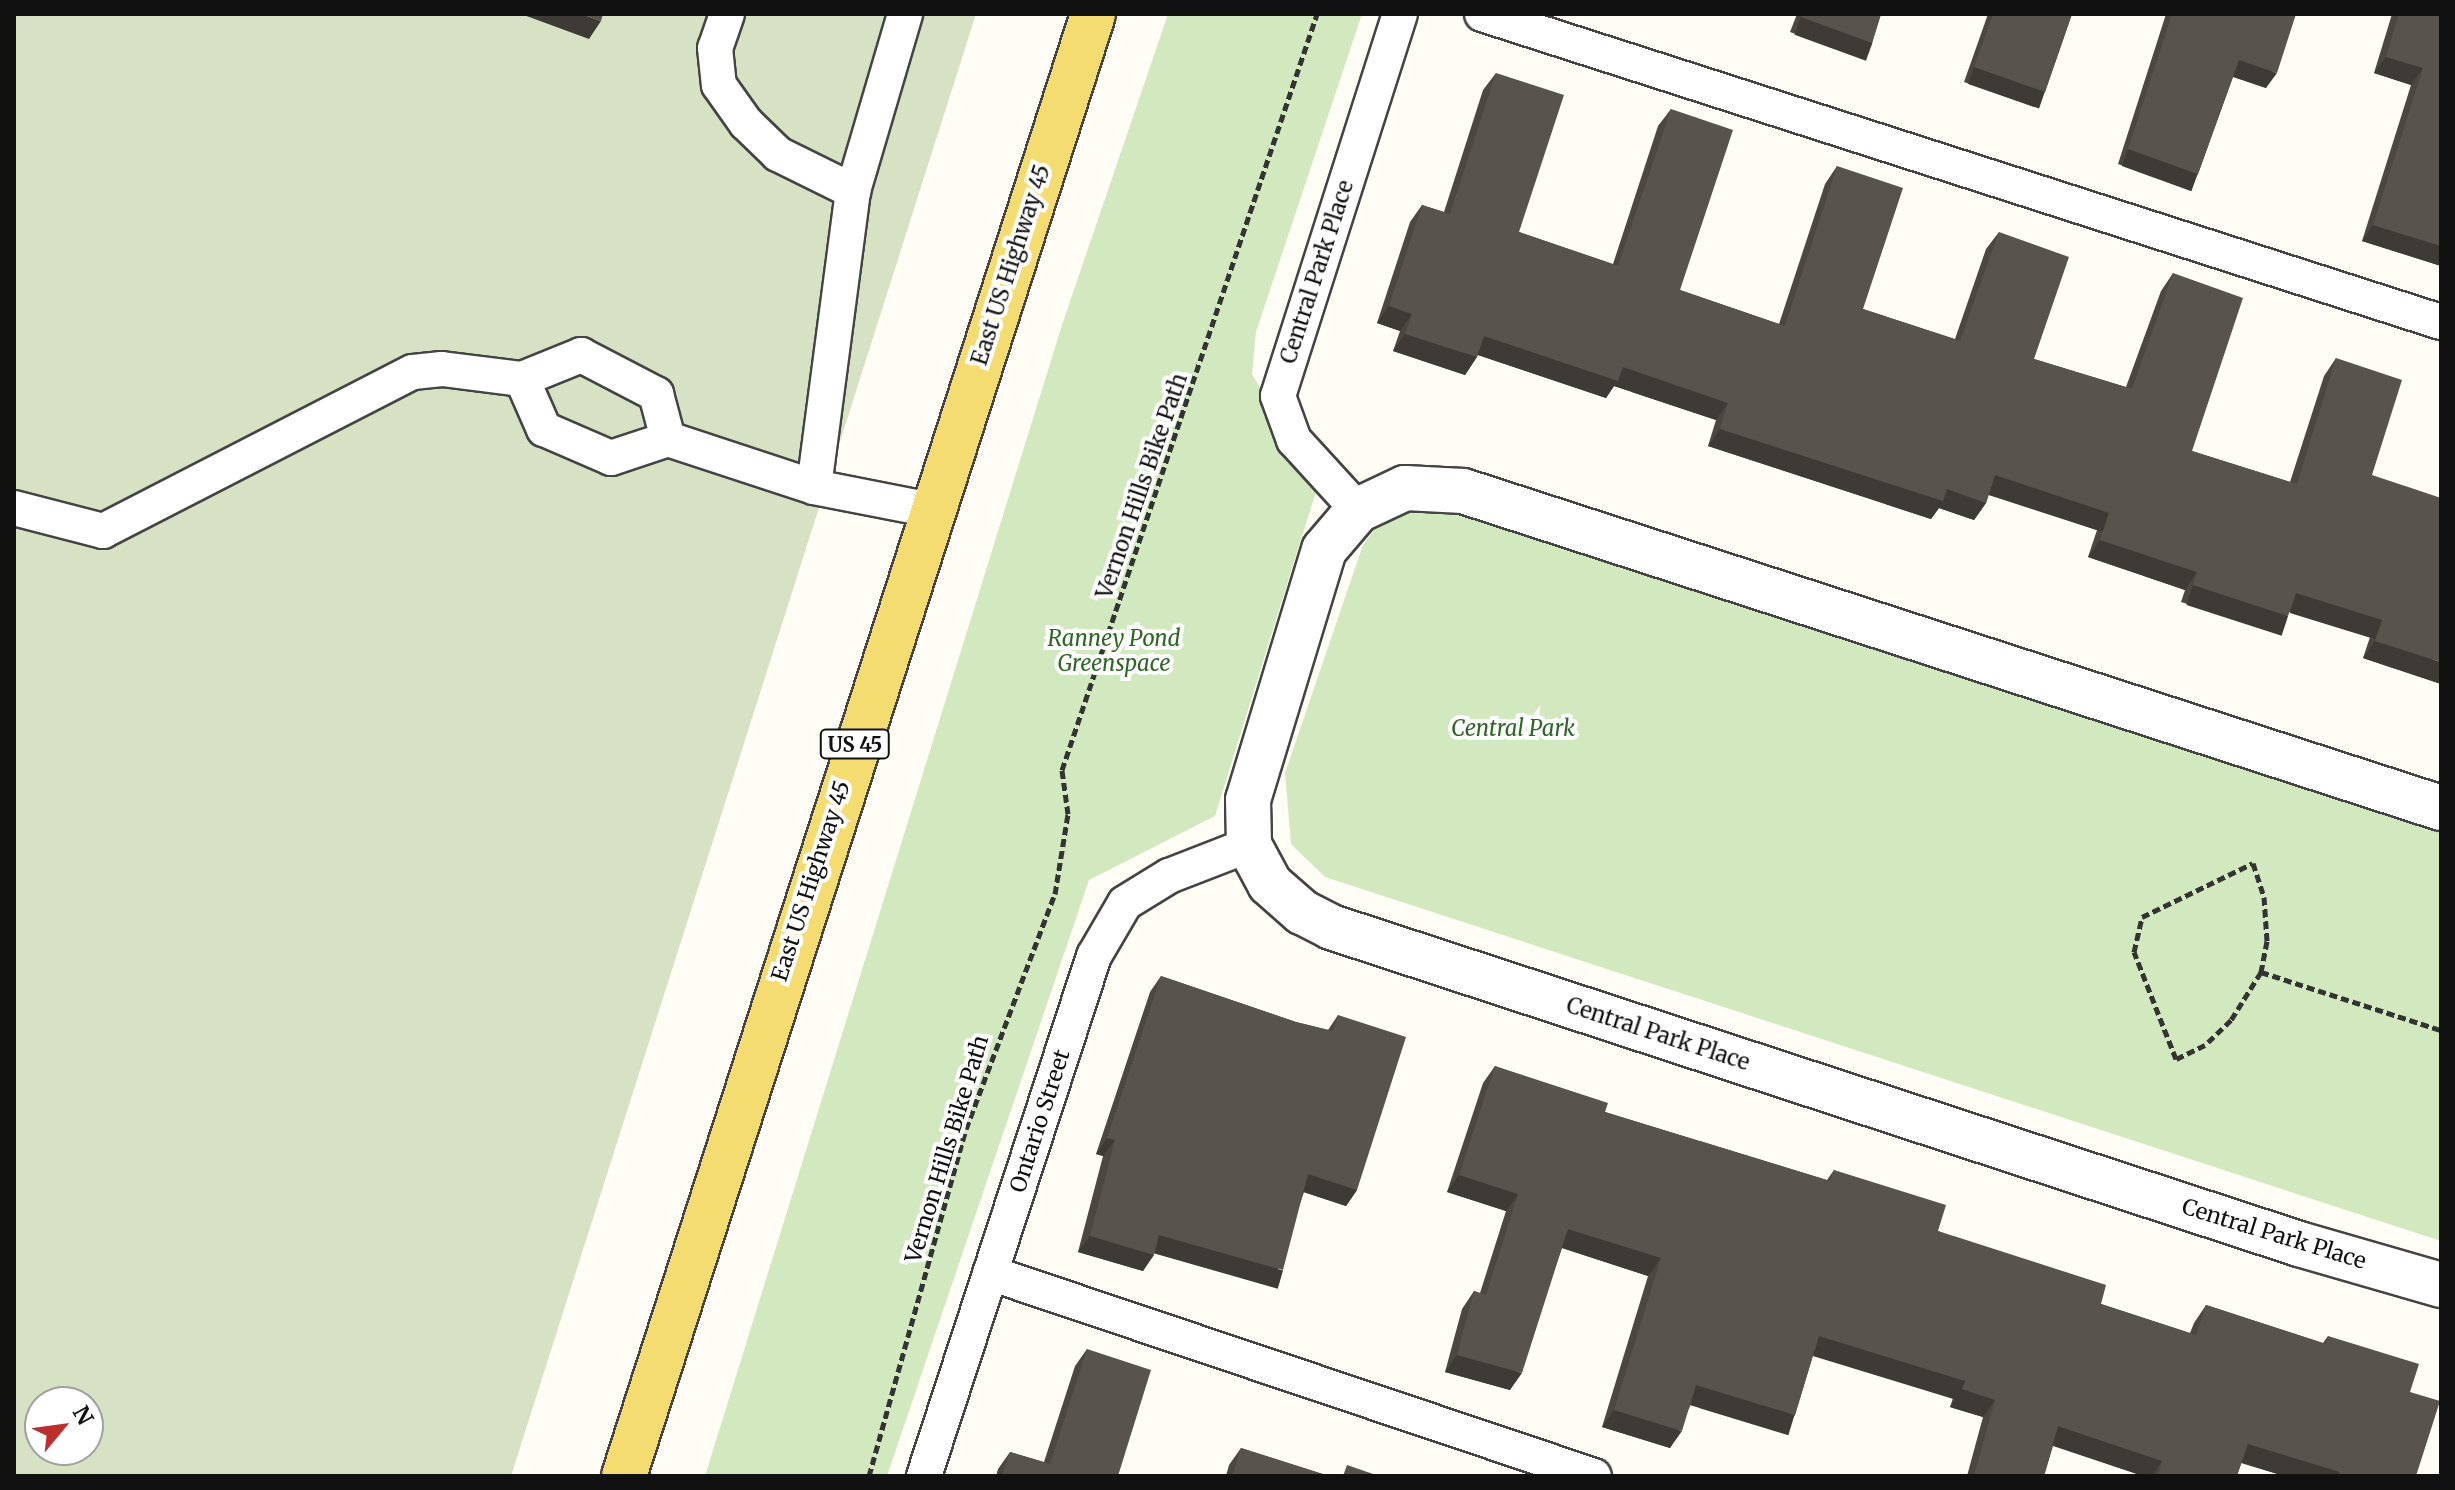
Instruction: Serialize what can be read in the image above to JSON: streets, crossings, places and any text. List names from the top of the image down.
{
  "streets": {
    "main road": ["East US Highway 45", "US 45"],
    "street": ["Central Park Place"],
    "lane": ["Ontario Street"],
    "path": ["Vernon Hills Bike Path"]
  },
  "crossings": [
    ["Central Park Place", "Ontario Street"]
  ],
  "parks": ["Ranney Pond Greenspace", "Central Park"],
  "north": "top right"
}
